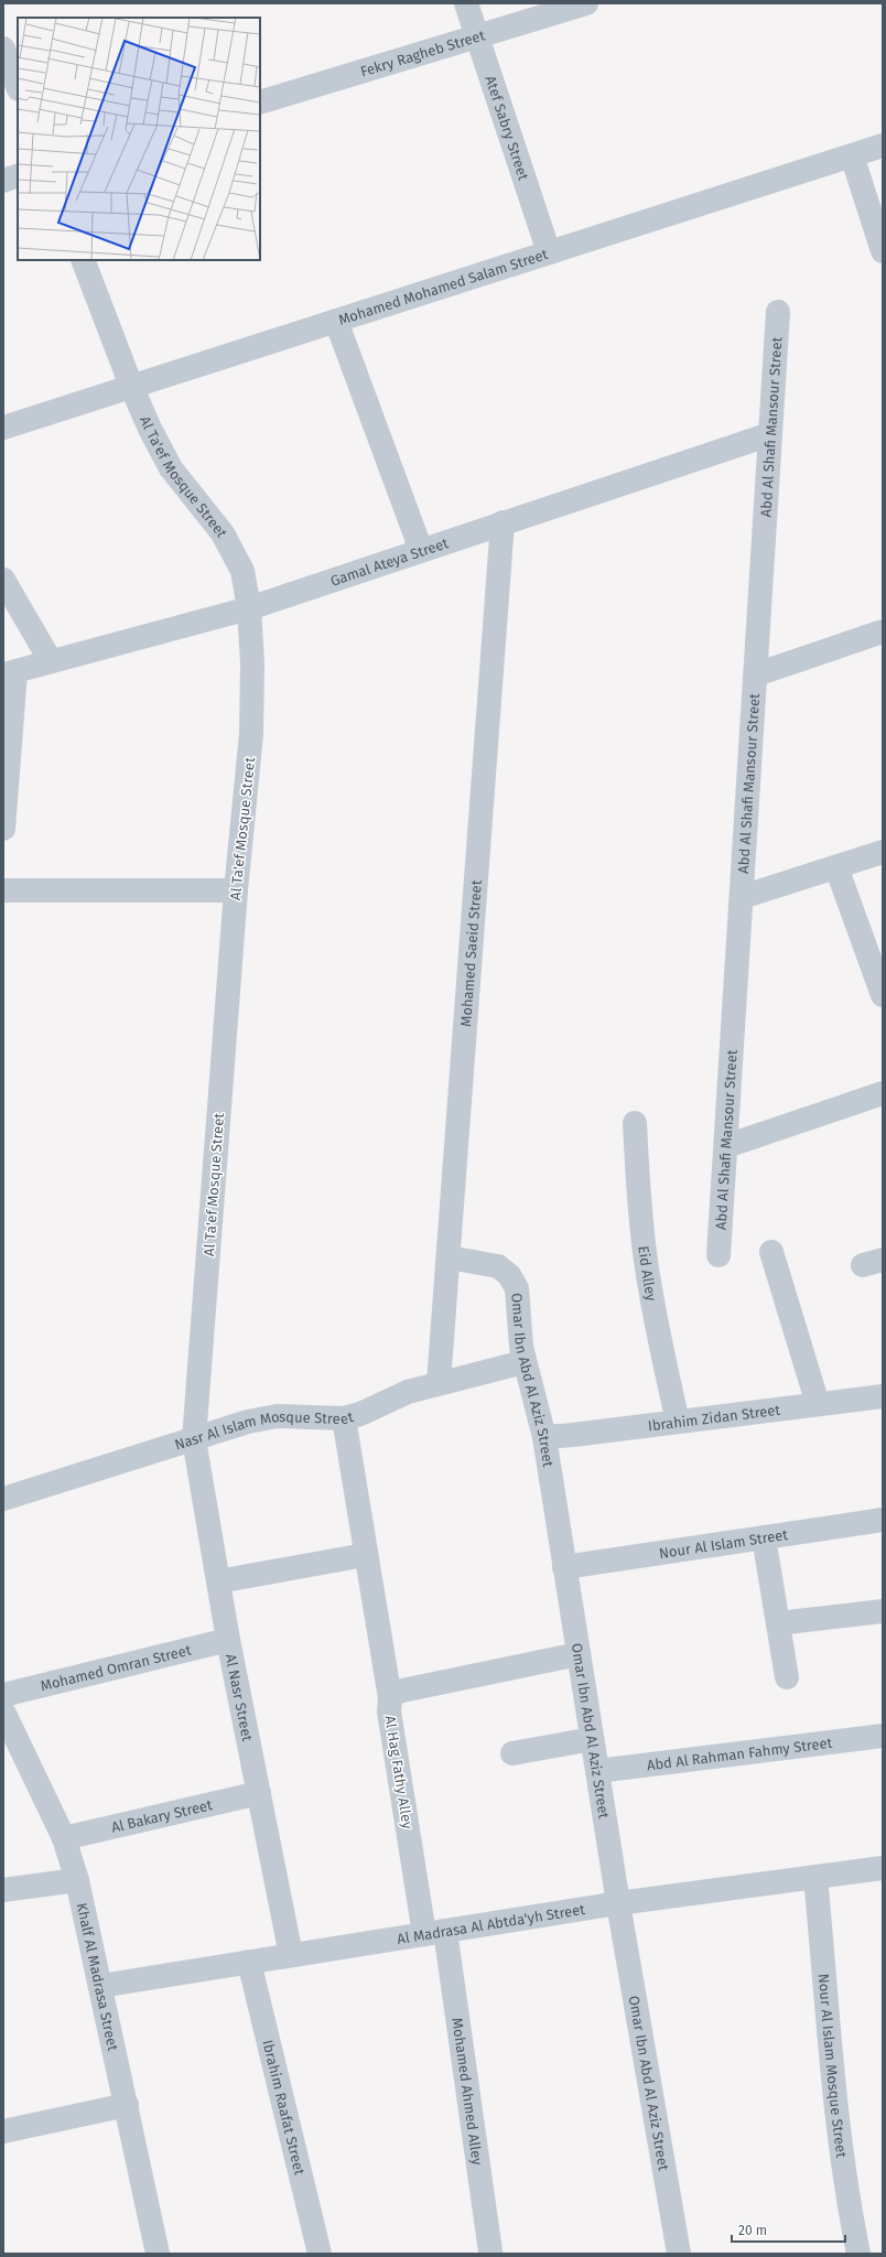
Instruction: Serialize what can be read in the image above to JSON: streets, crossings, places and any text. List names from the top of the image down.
{
  "streets": {
    "street": [
      "Fekry Ragheb Street",
      "Atef Sabry Street",
      "Mohamed Mohamed Salam Street",
      "Abd Al Shafi Mansour Street",
      "Al Ta'ef Mosque Street",
      "Gamal Ateya Street",
      "Mohamed Saeid Street",
      "Eid Alley",
      "Omar Ibn Abd Al Aziz Street",
      "Ibrahim Zidan Street",
      "Nasr Al Islam Mosque Street",
      "Nour Al Islam Street",
      "Mohamed Omran Street",
      "Al Nasr Street",
      "Abd Al Rahman Fahmy Street",
      "Al Hag Fathy Alley",
      "Al Bakary Street",
      "Al Madrasa Al Abtda'yh Street",
      "Khalf Al Madrasa Street",
      "Nour Al Islam Mosque Street",
      "Mohamed Ahmed Alley",
      "Ibrahim Raafat Street"
    ]
  },
  "crossings": [
    ["Fekry Ragheb Street", "Atef Sabry Street"],
    ["Atef Sabry Street", "Mohamed Mohamed Salam Street"],
    ["Mohamed Mohamed Salam Street", "Al Ta'ef Mosque Street"],
    ["Abd Al Shafi Mansour Street", "Gamal Ateya Street"],
    ["Al Ta'ef Mosque Street", "Gamal Ateya Street"],
    ["Al Ta'ef Mosque Street", "Nasr Al Islam Mosque Street"],
    ["Al Ta'ef Mosque Street", "Al Nasr Street"],
    ["Gamal Ateya Street", "Mohamed Saeid Street"],
    ["Mohamed Saeid Street", "Omar Ibn Abd Al Aziz Street"],
    ["Mohamed Saeid Street", "Nasr Al Islam Mosque Street"],
    ["Eid Alley", "Ibrahim Zidan Street"],
    ["Omar Ibn Abd Al Aziz Street", "Ibrahim Zidan Street"],
    ["Omar Ibn Abd Al Aziz Street", "Nasr Al Islam Mosque Street"],
    ["Omar Ibn Abd Al Aziz Street", "Nour Al Islam Street"],
    ["Omar Ibn Abd Al Aziz Street", "Abd Al Rahman Fahmy Street"],
    ["Omar Ibn Abd Al Aziz Street", "Al Hag Fathy Alley"],
    ["Omar Ibn Abd Al Aziz Street", "Al Madrasa Al Abtda'yh Street"],
    ["Nasr Al Islam Mosque Street", "Al Nasr Street"],
    ["Mohamed Omran Street", "Al Nasr Street"],
    ["Al Nasr Street", "Al Bakary Street"],
    ["Al Nasr Street", "Al Madrasa Al Abtda'yh Street"],
    ["Al Hag Fathy Alley", "Al Madrasa Al Abtda'yh Street"],
    ["Al Hag Fathy Alley", "Mohamed Ahmed Alley"],
    ["Al Bakary Street", "Khalf Al Madrasa Street"],
    ["Al Madrasa Al Abtda'yh Street", "Khalf Al Madrasa Street"],
    ["Al Madrasa Al Abtda'yh Street", "Nour Al Islam Mosque Street"],
    ["Al Madrasa Al Abtda'yh Street", "Mohamed Ahmed Alley"],
    ["Al Madrasa Al Abtda'yh Street", "Ibrahim Raafat Street"]
  ],
  "scale_bar": "20 m"
}
